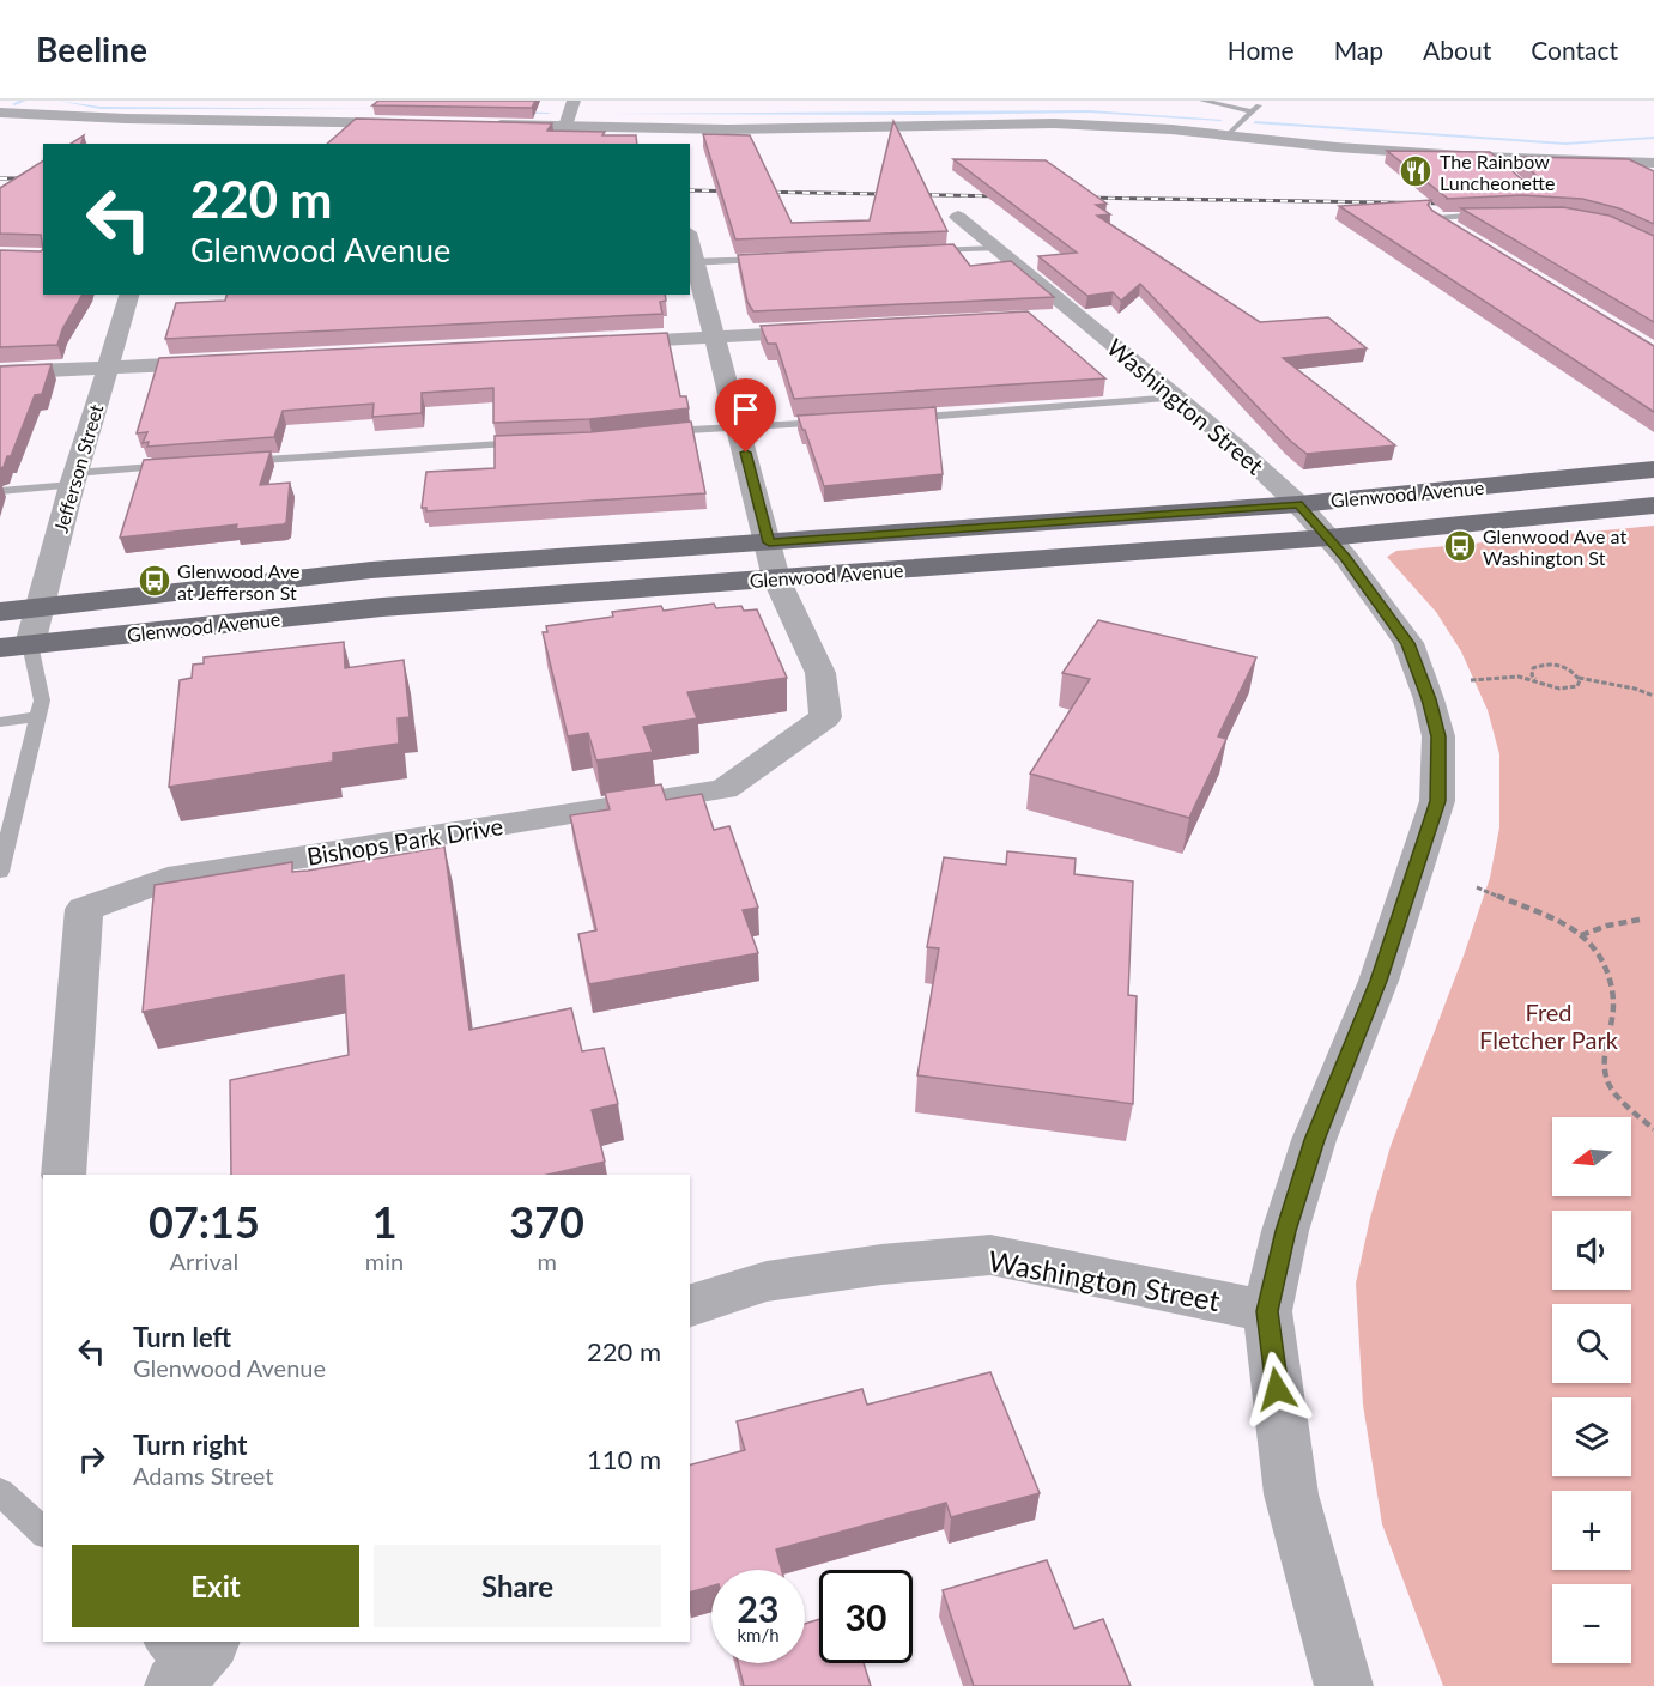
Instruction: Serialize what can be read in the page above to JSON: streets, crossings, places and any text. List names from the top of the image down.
{
  "streets": {
    "main road": ["Glenwood Avenue"],
    "street": ["Washington Street", "Jefferson Street", "Bishops Park Drive"]
  },
  "crossings": [
    ["Washington Street", "Glenwood Avenue"],
    ["Jefferson Street", "Glenwood Avenue"],
    ["Glenwood Avenue", "Bishops Park Drive"]
  ],
  "parks": ["Fred Fletcher Park"],
  "places": {
    "restaurant": ["The Rainbow Luncheonette"],
    "bus stop": ["Glenwood Ave at Washington St", "Glenwood Ave at Jefferson St"]
  },
  "north": "left",
  "page": {
    "header": "Beeline",
    "nav": [
      "Home",
      "Map",
      "About",
      "Contact"
    ],
    "turn": ["220 m", "Glenwood Avenue"],
    "map_buttons": ["+", "−"],
    "eta": [
      "07:15",
      "Arrival",
      "1",
      "min",
      "370",
      "m"
    ],
    "list": [
      {
        "name": "Turn left",
        "note": "Glenwood Avenue",
        "value": "220 m"
      },
      {
        "name": "Turn right",
        "note": "Adams Street",
        "value": "110 m"
      }
    ],
    "buttons": ["Exit", "Share"],
    "speed": "23 km/h",
    "limit": "30"
  }
}
